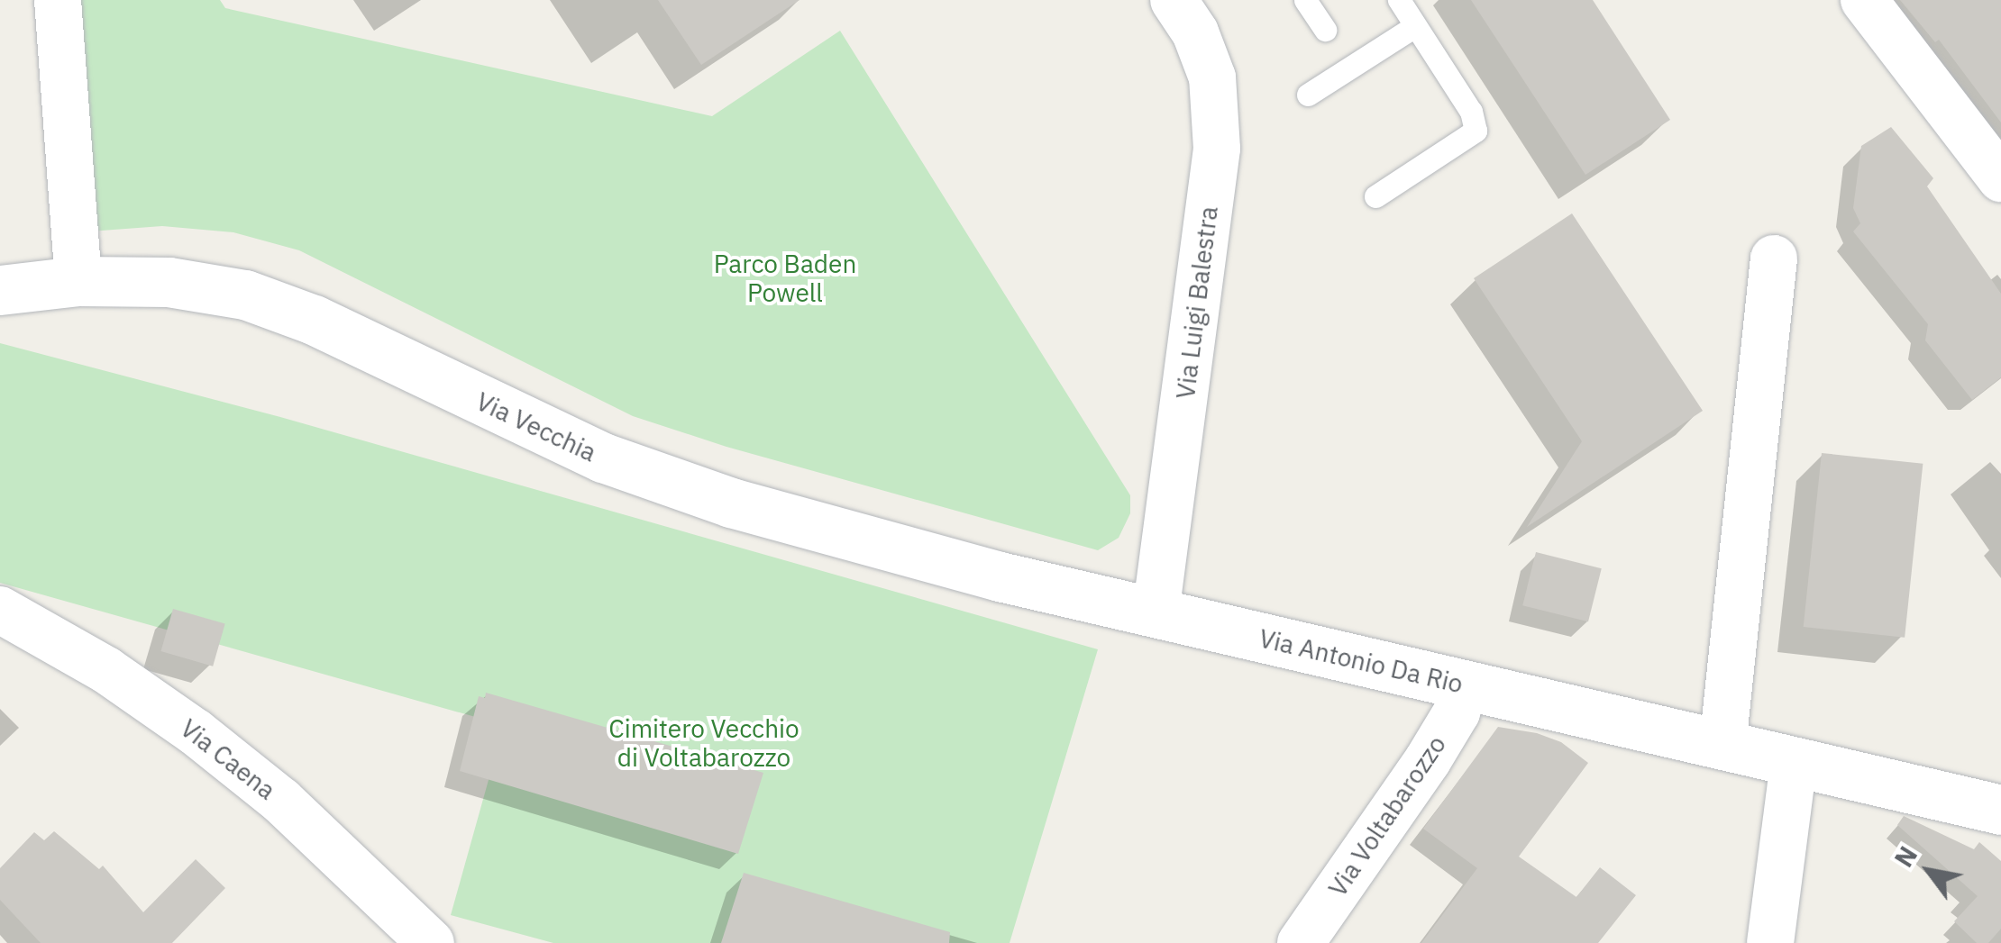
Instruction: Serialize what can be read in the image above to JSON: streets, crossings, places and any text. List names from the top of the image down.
{
  "streets": {
    "street": [
      "Via Luigi Balestra",
      "Via Vecchia",
      "Via Antonio Da Rio",
      "Via Caena",
      "Via Voltabarozzo"
    ]
  },
  "crossings": [
    ["Via Luigi Balestra", "Via Antonio Da Rio"],
    ["Via Vecchia", "Via Antonio Da Rio"],
    ["Via Antonio Da Rio", "Via Voltabarozzo"]
  ],
  "parks": ["Parco Baden Powell", "Cimitero Vecchio di Voltabarozzo"],
  "north": "top left"
}
